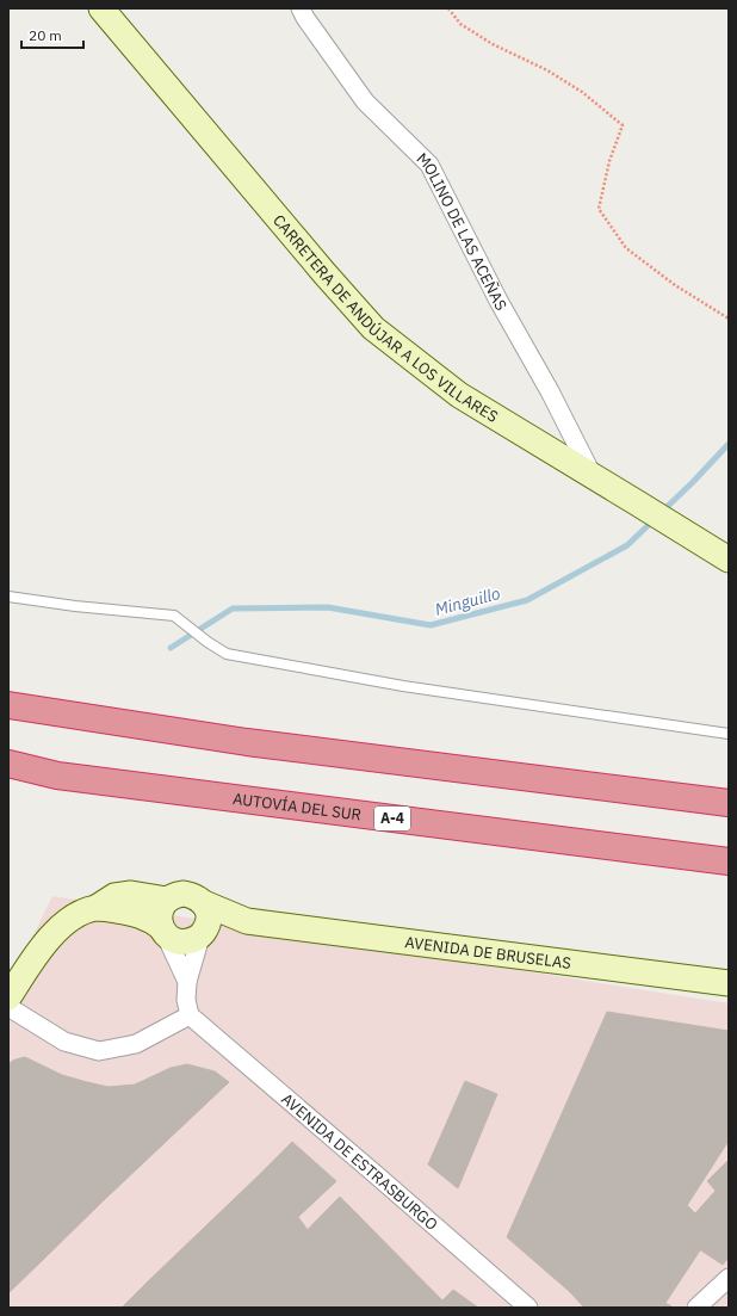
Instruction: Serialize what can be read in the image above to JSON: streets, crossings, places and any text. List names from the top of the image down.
{
  "streets": {
    "highway": ["AUTOVÍA DEL SUR", "A-4"],
    "street": [
      "MOLINO DE LAS ACEÑAS",
      "CARRETERA DE ANDÚJAR A LOS VILLARES",
      "AVENIDA DE BRUSELAS",
      "AVENIDA DE ESTRASBURGO"
    ]
  },
  "crossings": [
    ["MOLINO DE LAS ACEÑAS", "CARRETERA DE ANDÚJAR A LOS VILLARES"]
  ],
  "water": ["Minguillo"],
  "scale_bar": "20 m"
}
